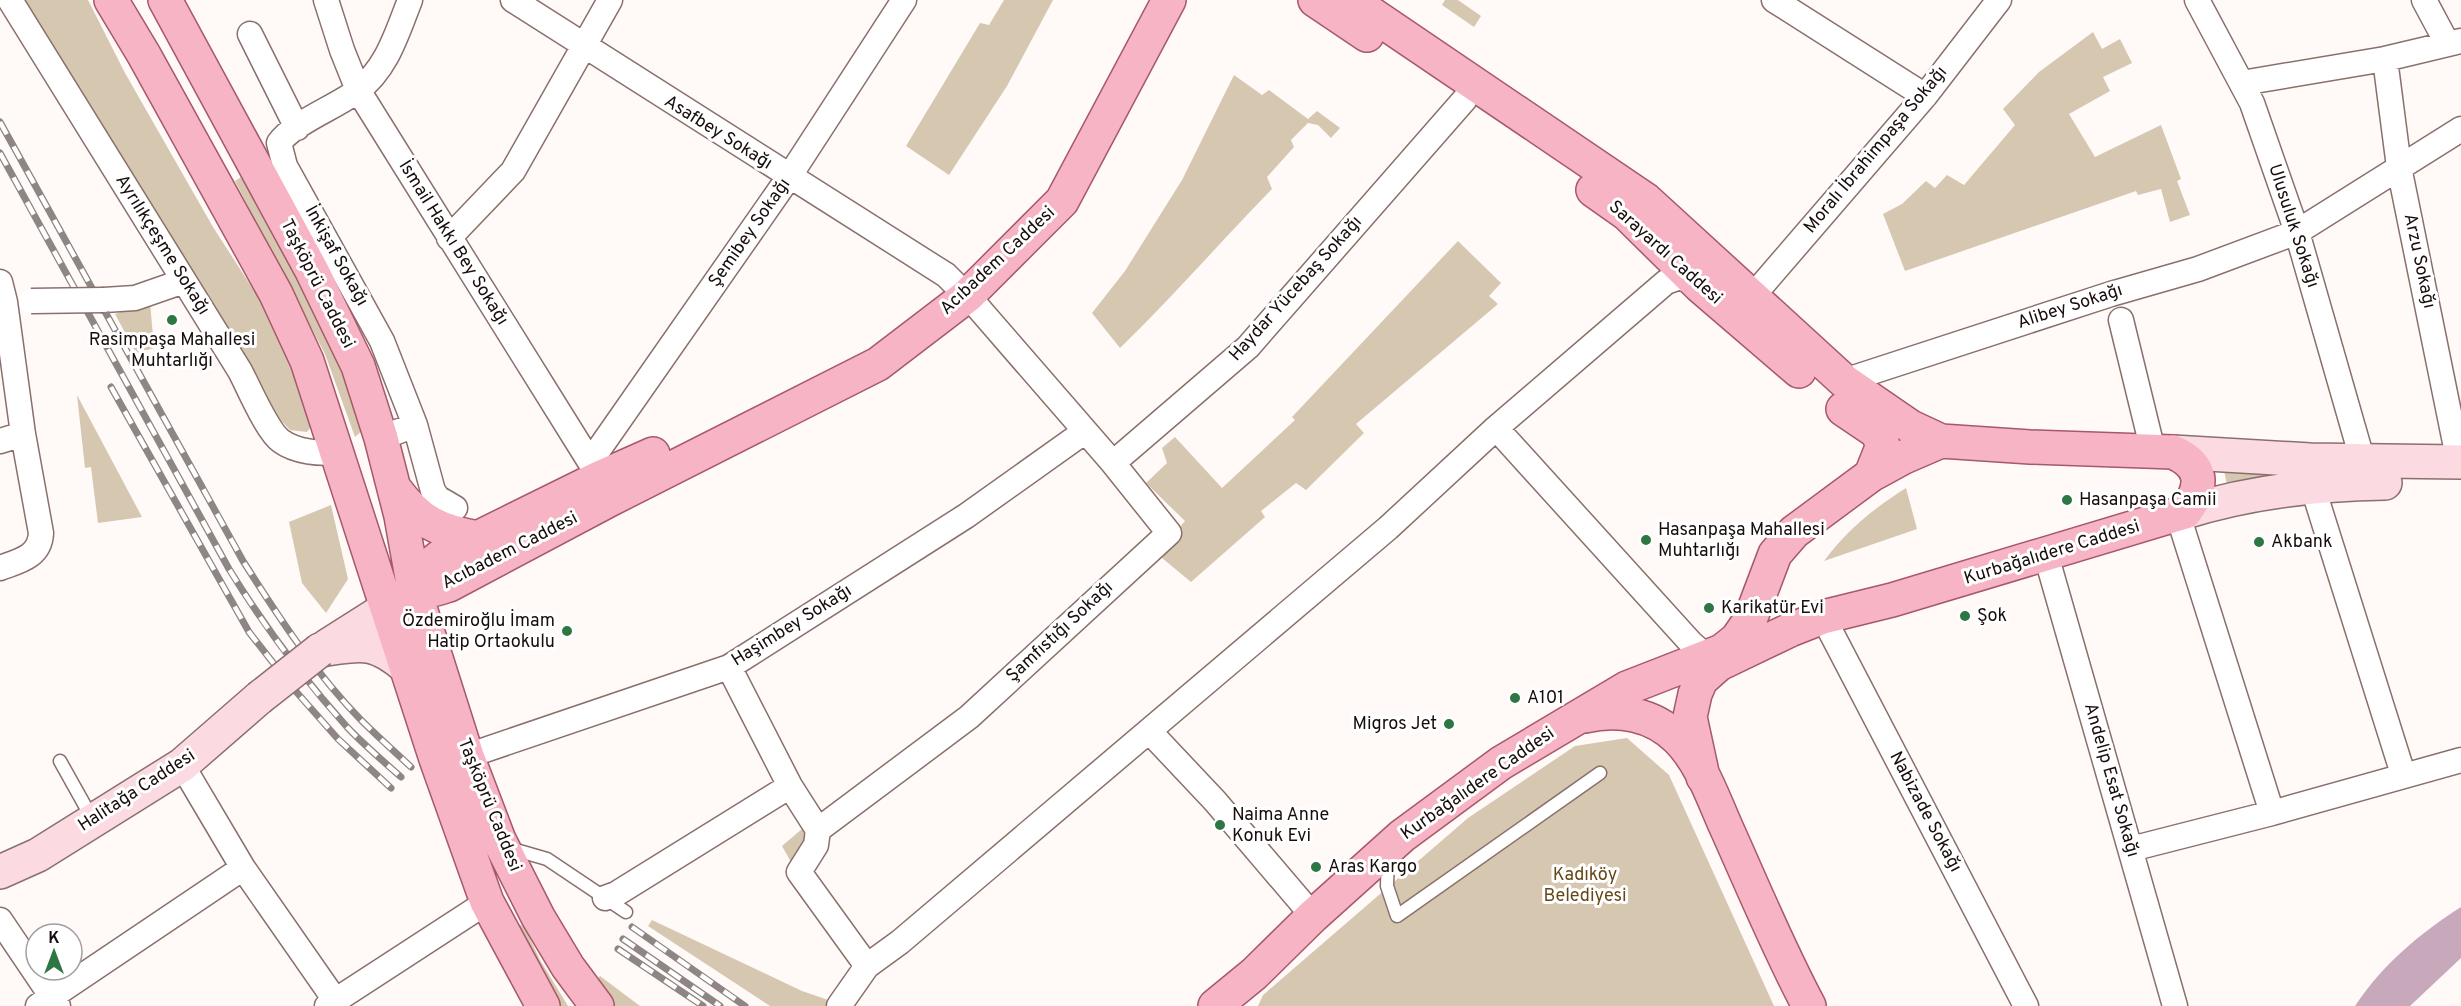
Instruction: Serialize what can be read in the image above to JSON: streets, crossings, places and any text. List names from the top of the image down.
{
  "streets": {
    "main road": [
      "Sarayardı Caddesi",
      "Acıbadem Caddesi",
      "Taşköprü Caddesi",
      "Kurbağalıdere Caddesi"
    ],
    "street": [
      "Asafbey Sokağı",
      "Moralı İbrahimpaşa Sokağı",
      "Ulusuluk Sokağı",
      "Şemibey Sokağı",
      "İsmail Hakkı Bey Sokağı",
      "Ayrılıkçeşme Sokağı",
      "İnkişaf Sokağı",
      "Arzu Sokağı",
      "Haydar Yücebaş Sokağı",
      "Alibey Sokağı",
      "Haşimbey Sokağı",
      "Şamfıstığı Sokağı",
      "Andelip Esat Sokağı",
      "Halitağa Caddesi",
      "Nabizade Sokağı"
    ]
  },
  "crossings": [
    ["Asafbey Sokağı", "Şemibey Sokağı"],
    ["Asafbey Sokağı", "Acıbadem Caddesi"],
    ["Asafbey Sokağı", "Şamfıstığı Sokağı"],
    ["Moralı İbrahimpaşa Sokağı", "Sarayardı Caddesi"],
    ["Ulusuluk Sokağı", "Alibey Sokağı"],
    ["Şemibey Sokağı", "İsmail Hakkı Bey Sokağı"],
    ["Şemibey Sokağı", "Acıbadem Caddesi"],
    ["İsmail Hakkı Bey Sokağı", "İnkişaf Sokağı"],
    ["İsmail Hakkı Bey Sokağı", "Acıbadem Caddesi"],
    ["Ayrılıkçeşme Sokağı", "Taşköprü Caddesi"],
    ["Sarayardı Caddesi", "Haydar Yücebaş Sokağı"],
    ["Sarayardı Caddesi", "Alibey Sokağı"],
    ["Sarayardı Caddesi", "Kurbağalıdere Caddesi"],
    ["Acıbadem Caddesi", "Taşköprü Caddesi"],
    ["Acıbadem Caddesi", "Şamfıstığı Sokağı"],
    ["Arzu Sokağı", "Alibey Sokağı"],
    ["Arzu Sokağı", "Kurbağalıdere Caddesi"],
    ["Taşköprü Caddesi", "Haşimbey Sokağı"],
    ["Taşköprü Caddesi", "Halitağa Caddesi"],
    ["Haydar Yücebaş Sokağı", "Şamfıstığı Sokağı"],
    ["Kurbağalıdere Caddesi", "Andelip Esat Sokağı"],
    ["Kurbağalıdere Caddesi", "Nabizade Sokağı"],
    ["Haşimbey Sokağı", "Şamfıstığı Sokağı"]
  ],
  "parks": ["Kadıköy Belediyesi"],
  "places": [
    "Rasimpaşa Mahallesi Muhtarlığı",
    "Hasanpaşa Camii",
    "Hasanpaşa Mahallesi Muhtarlığı",
    "Akbank",
    "Karikatür Evi",
    "Şok",
    "Özdemiroğlu İmam Hatip Ortaokulu",
    "A101",
    "Migros Jet",
    "Naima Anne Konuk Evi",
    "Aras Kargo"
  ],
  "north": "top"
}
